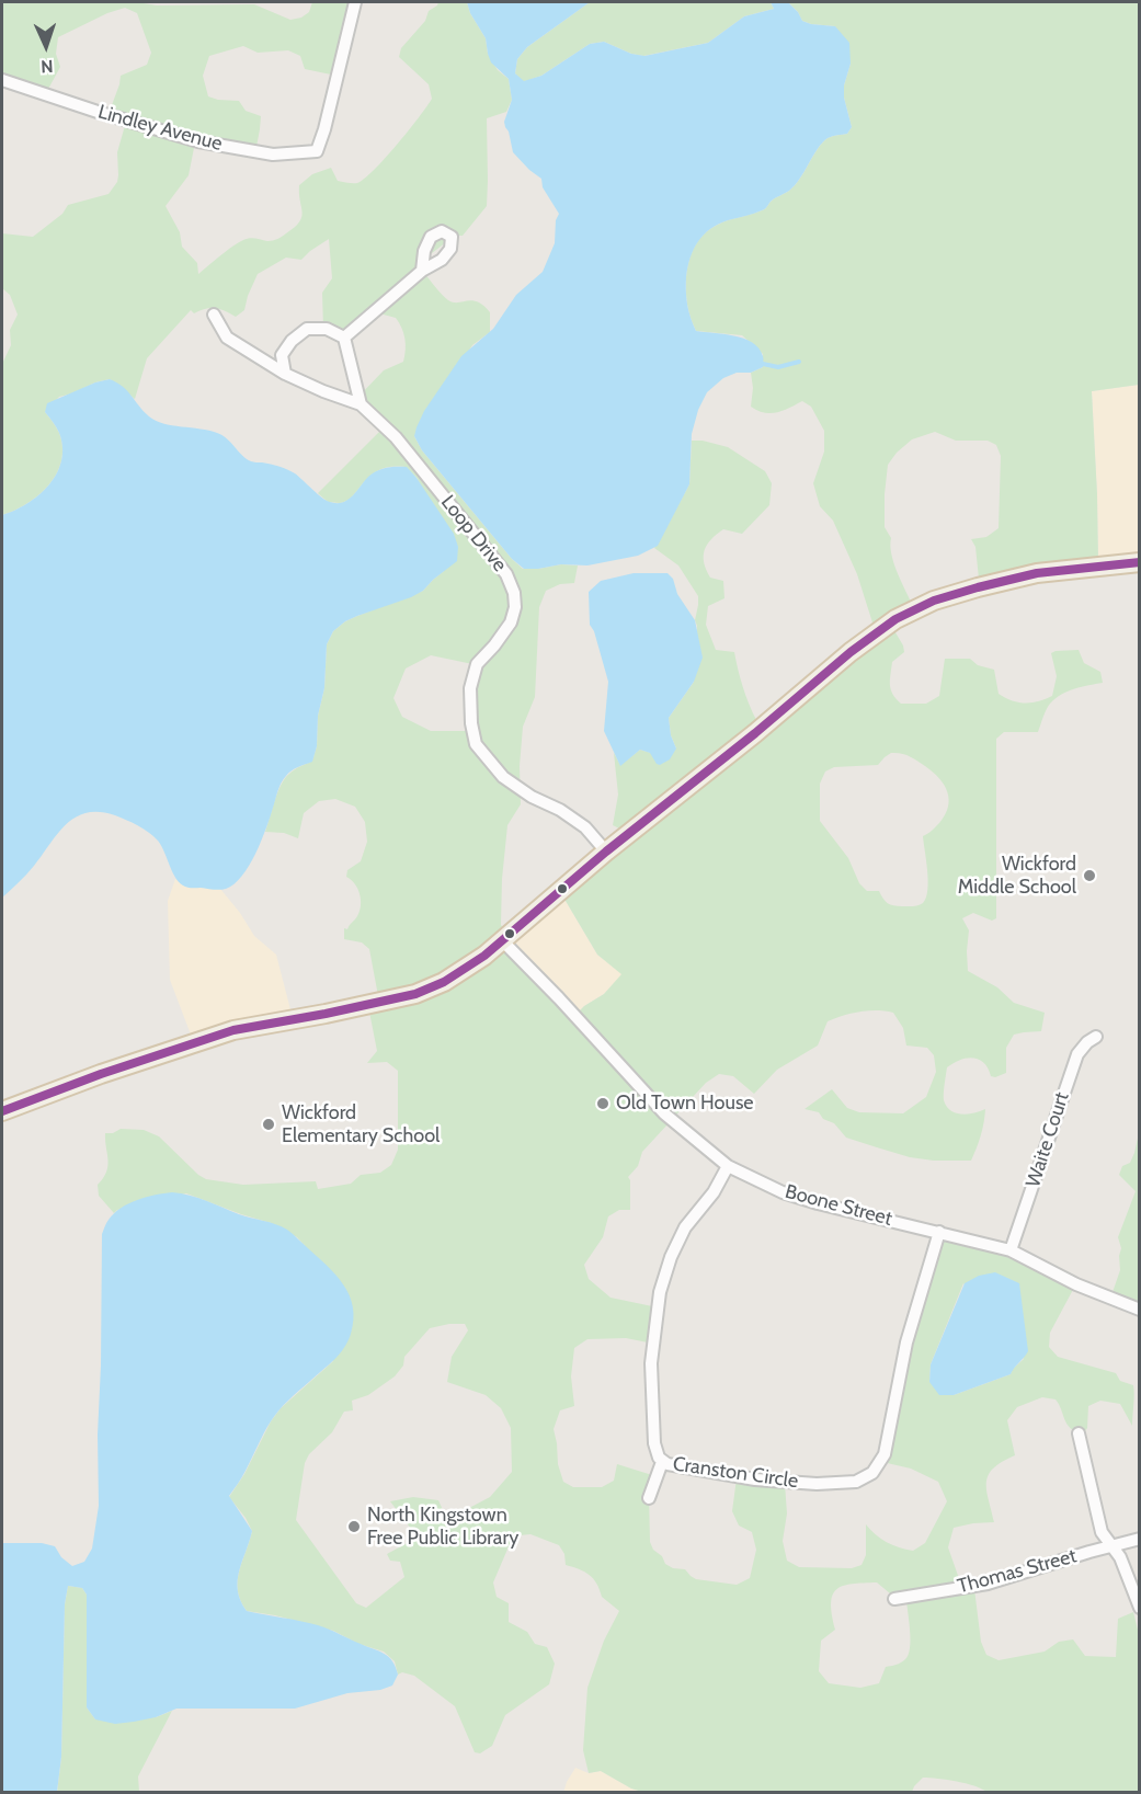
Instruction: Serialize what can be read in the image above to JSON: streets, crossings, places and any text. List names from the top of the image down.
{
  "streets": {
    "street": [
      "Lindley Avenue",
      "Loop Drive",
      "Waite Court",
      "Boone Street",
      "Cranston Circle",
      "Thomas Street"
    ]
  },
  "crossings": [
    ["Waite Court", "Boone Street"],
    ["Boone Street", "Cranston Circle"]
  ],
  "places": [
    "Wickford Middle School",
    "Old Town House",
    "Wickford Elementary School",
    "North Kingstown Free Public Library"
  ],
  "north": "bottom"
}
